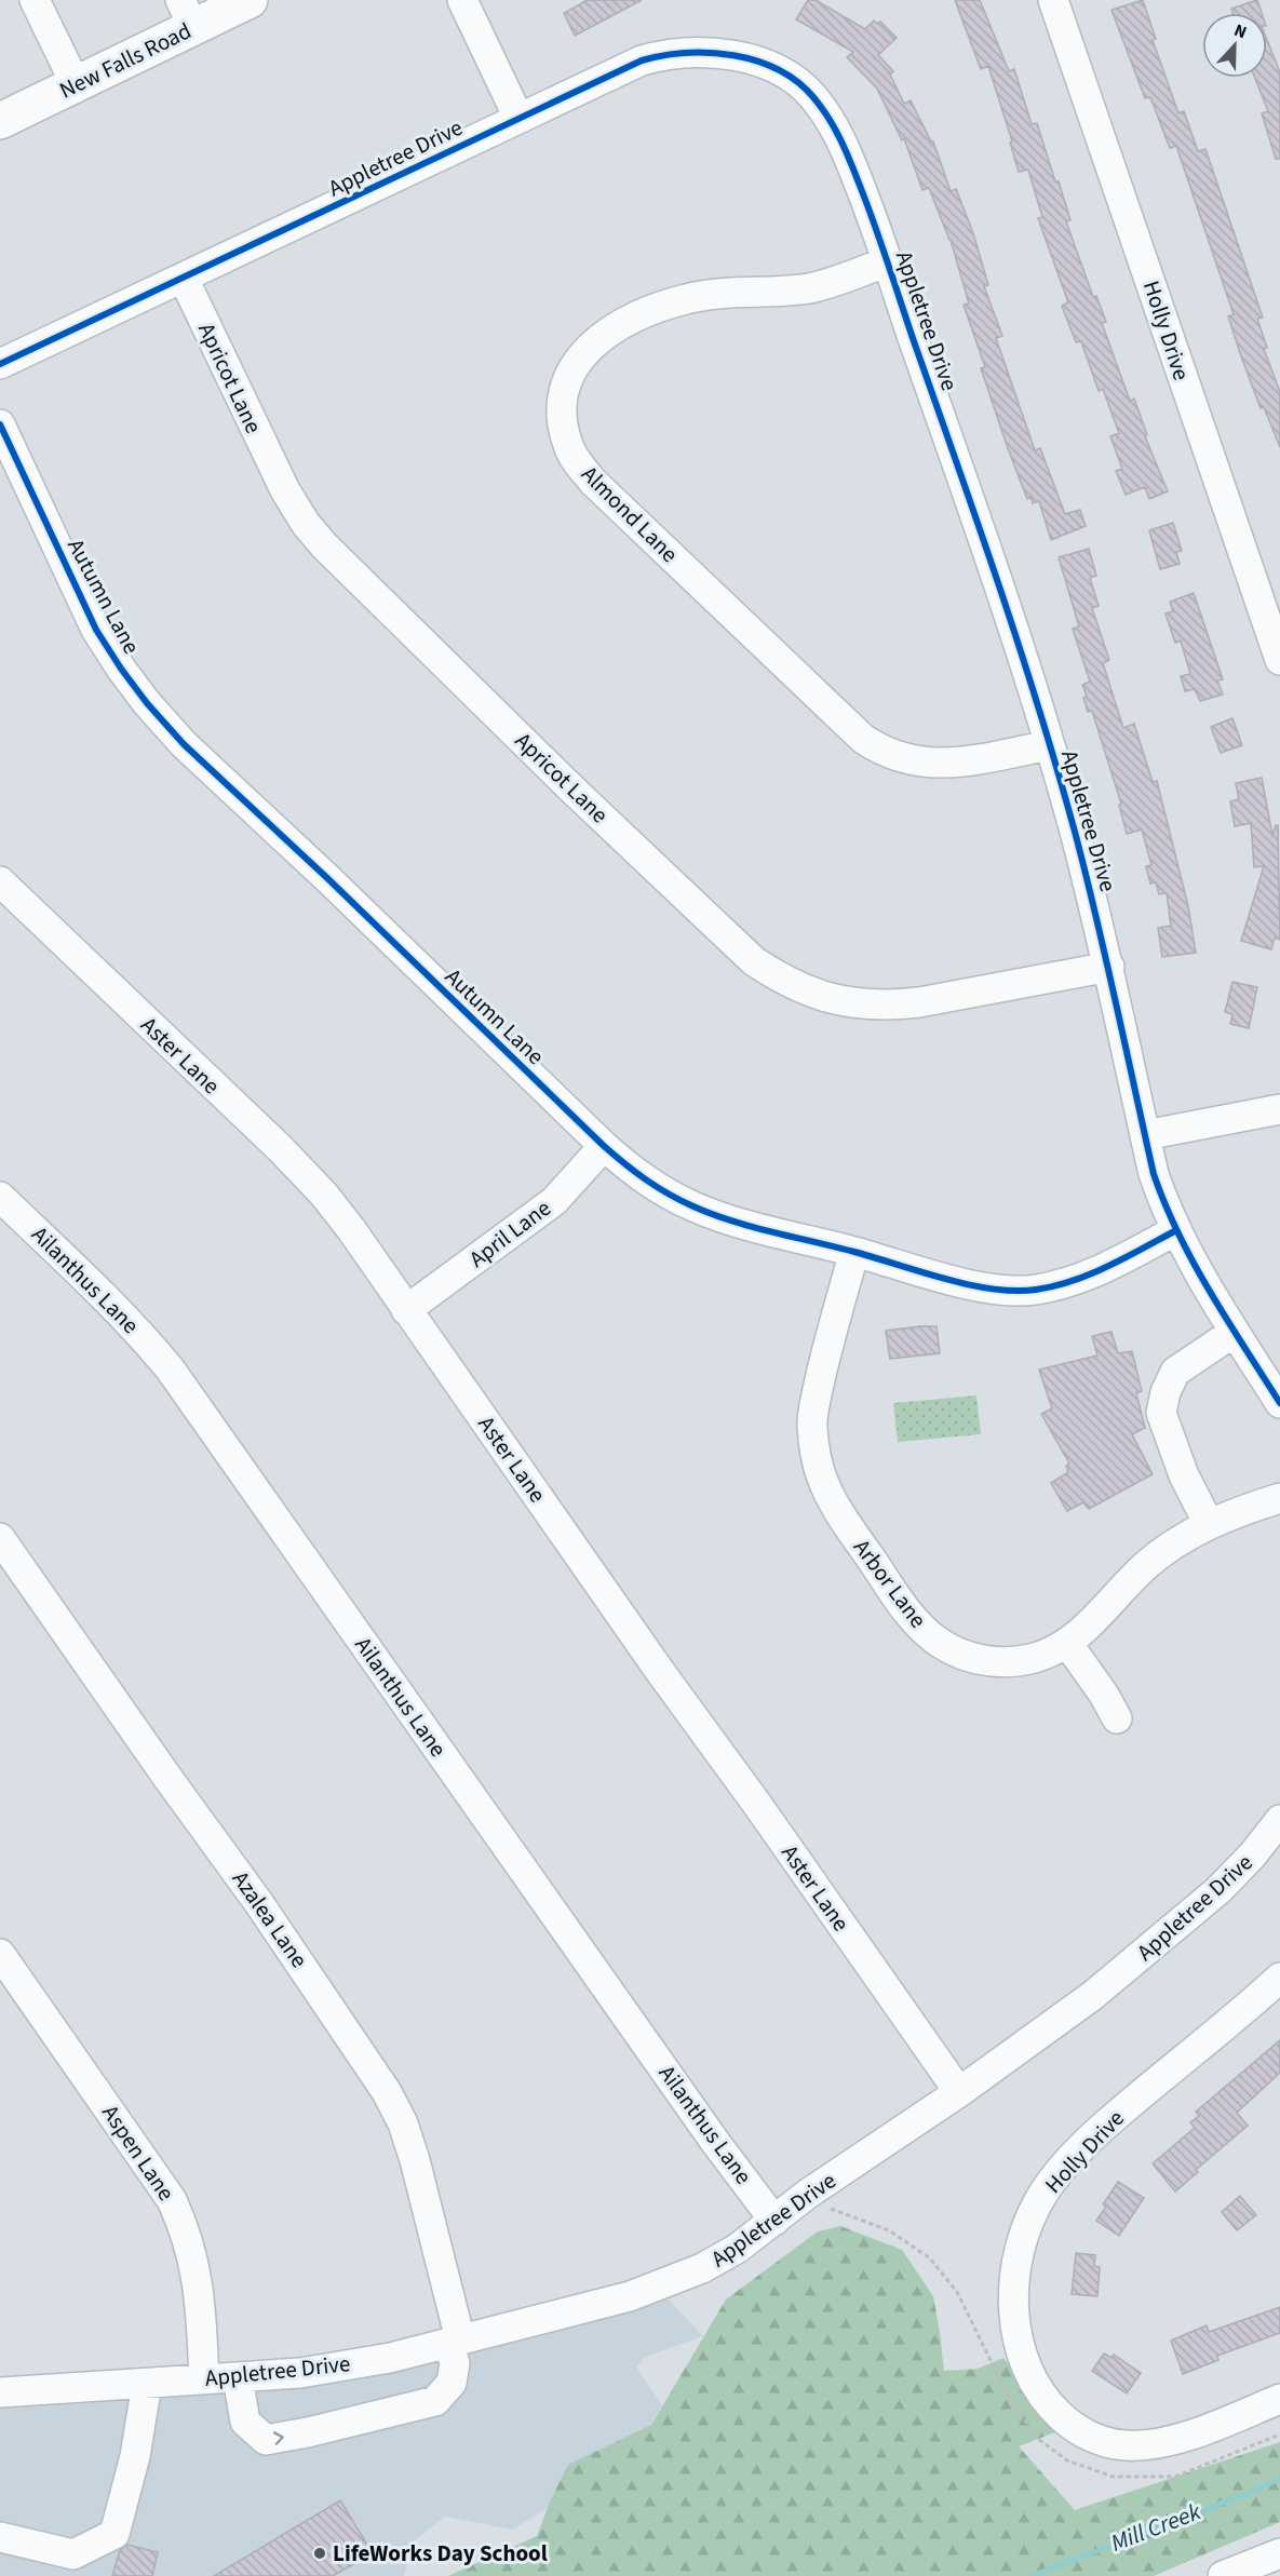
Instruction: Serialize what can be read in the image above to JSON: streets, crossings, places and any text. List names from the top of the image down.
{
  "streets": {
    "main road": ["New Falls Road"],
    "street": [
      "Appletree Drive",
      "Holly Drive",
      "Apricot Lane",
      "Almond Lane",
      "Autumn Lane",
      "Aster Lane",
      "April Lane",
      "Ailanthus Lane",
      "Arbor Lane",
      "Azalea Lane",
      "Aspen Lane"
    ]
  },
  "crossings": [
    ["Appletree Drive", "Apricot Lane"],
    ["Appletree Drive", "Almond Lane"],
    ["Appletree Drive", "Autumn Lane"],
    ["Appletree Drive", "Aster Lane"],
    ["Appletree Drive", "Ailanthus Lane"],
    ["Appletree Drive", "Azalea Lane"],
    ["Appletree Drive", "Aspen Lane"],
    ["Autumn Lane", "April Lane"],
    ["Autumn Lane", "Arbor Lane"],
    ["Aster Lane", "April Lane"]
  ],
  "water": ["Mill Creek"],
  "places": ["LifeWorks Day School"],
  "north": "top"
}
